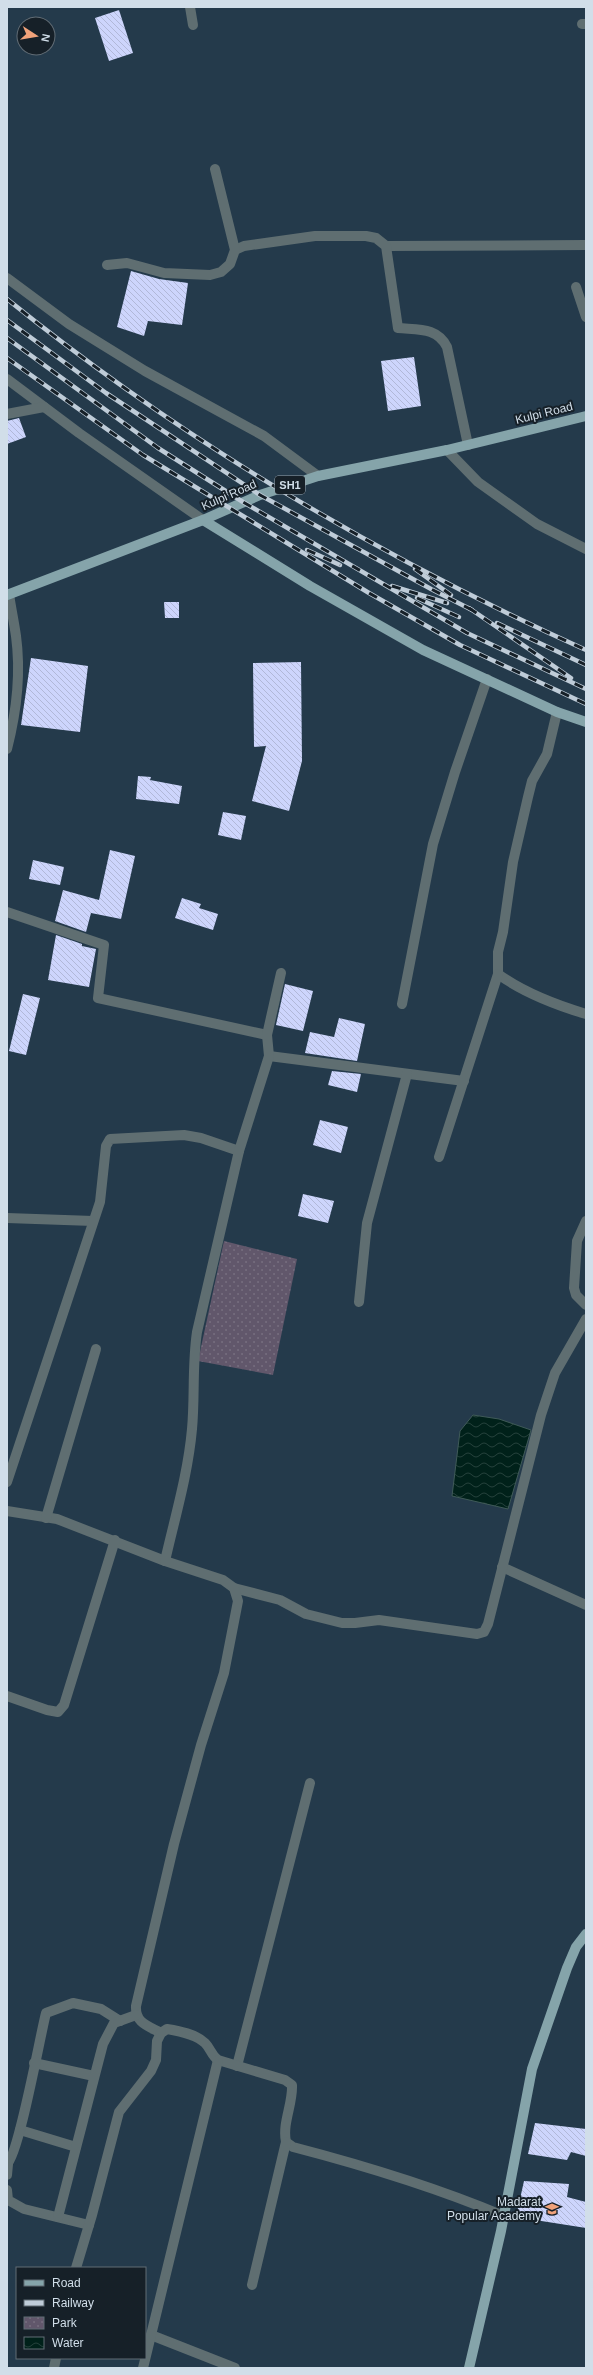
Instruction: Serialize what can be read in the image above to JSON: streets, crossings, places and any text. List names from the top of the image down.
{
  "streets": {
    "main road": ["Kulpi Road", "SH1"]
  },
  "places": {
    "school or university": ["Madarat Popular Academy"]
  },
  "legend": [
    "Road",
    "Railway",
    "Park",
    "Water"
  ],
  "north": "right"
}
